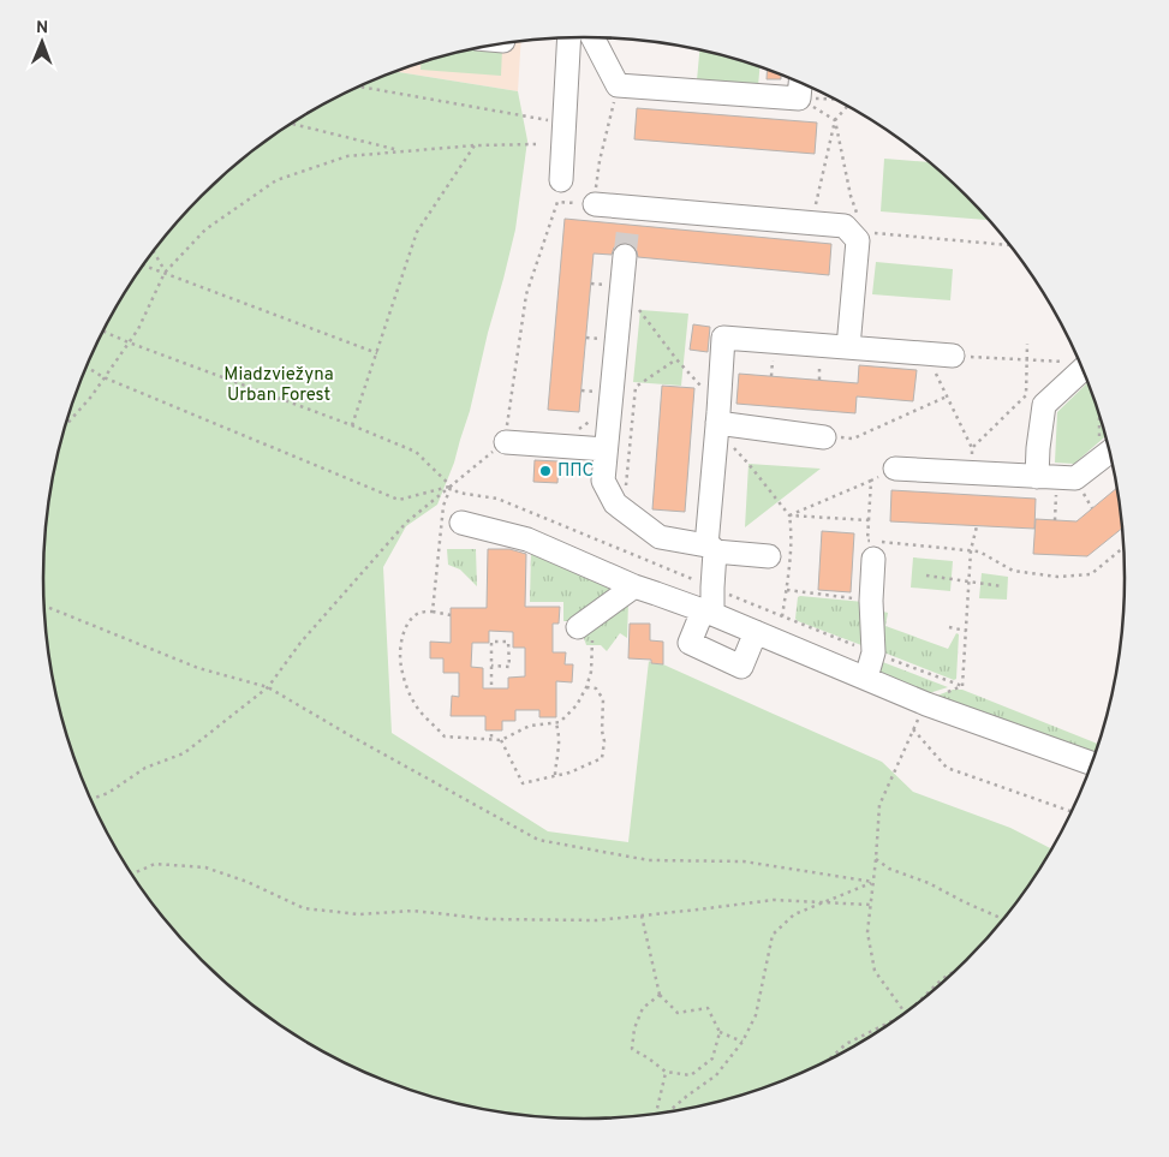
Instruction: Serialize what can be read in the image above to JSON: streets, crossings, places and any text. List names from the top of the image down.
{
  "parks": ["Miadzviežyna Urban Forest"],
  "places": ["ППС"],
  "north": "top"
}
